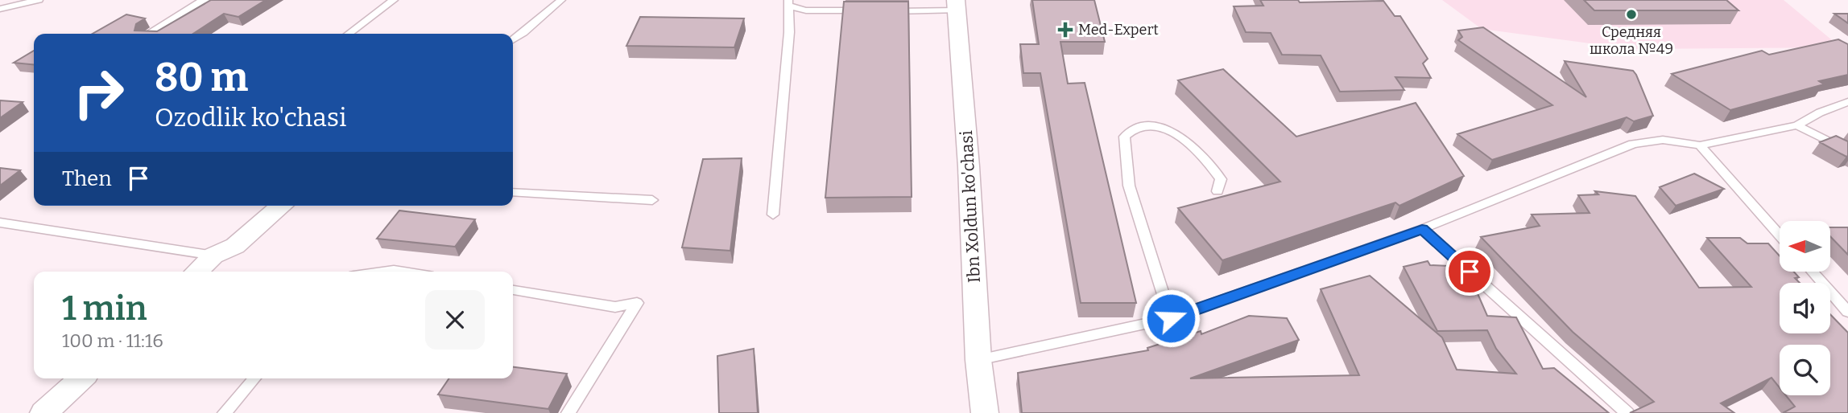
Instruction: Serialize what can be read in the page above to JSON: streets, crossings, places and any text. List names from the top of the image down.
{
  "streets": {
    "street": ["Ibn Xoldun ko'chasi"]
  },
  "places": {
    "other": ["Средняя школа №49"],
    "health": ["Med-Expert"]
  },
  "north": "left",
  "page": {
    "turn": ["80 m", "Ozodlik ko'chasi"],
    "then": "Then",
    "heading": ["1 min", "100 m · 11:16"]
  }
}
